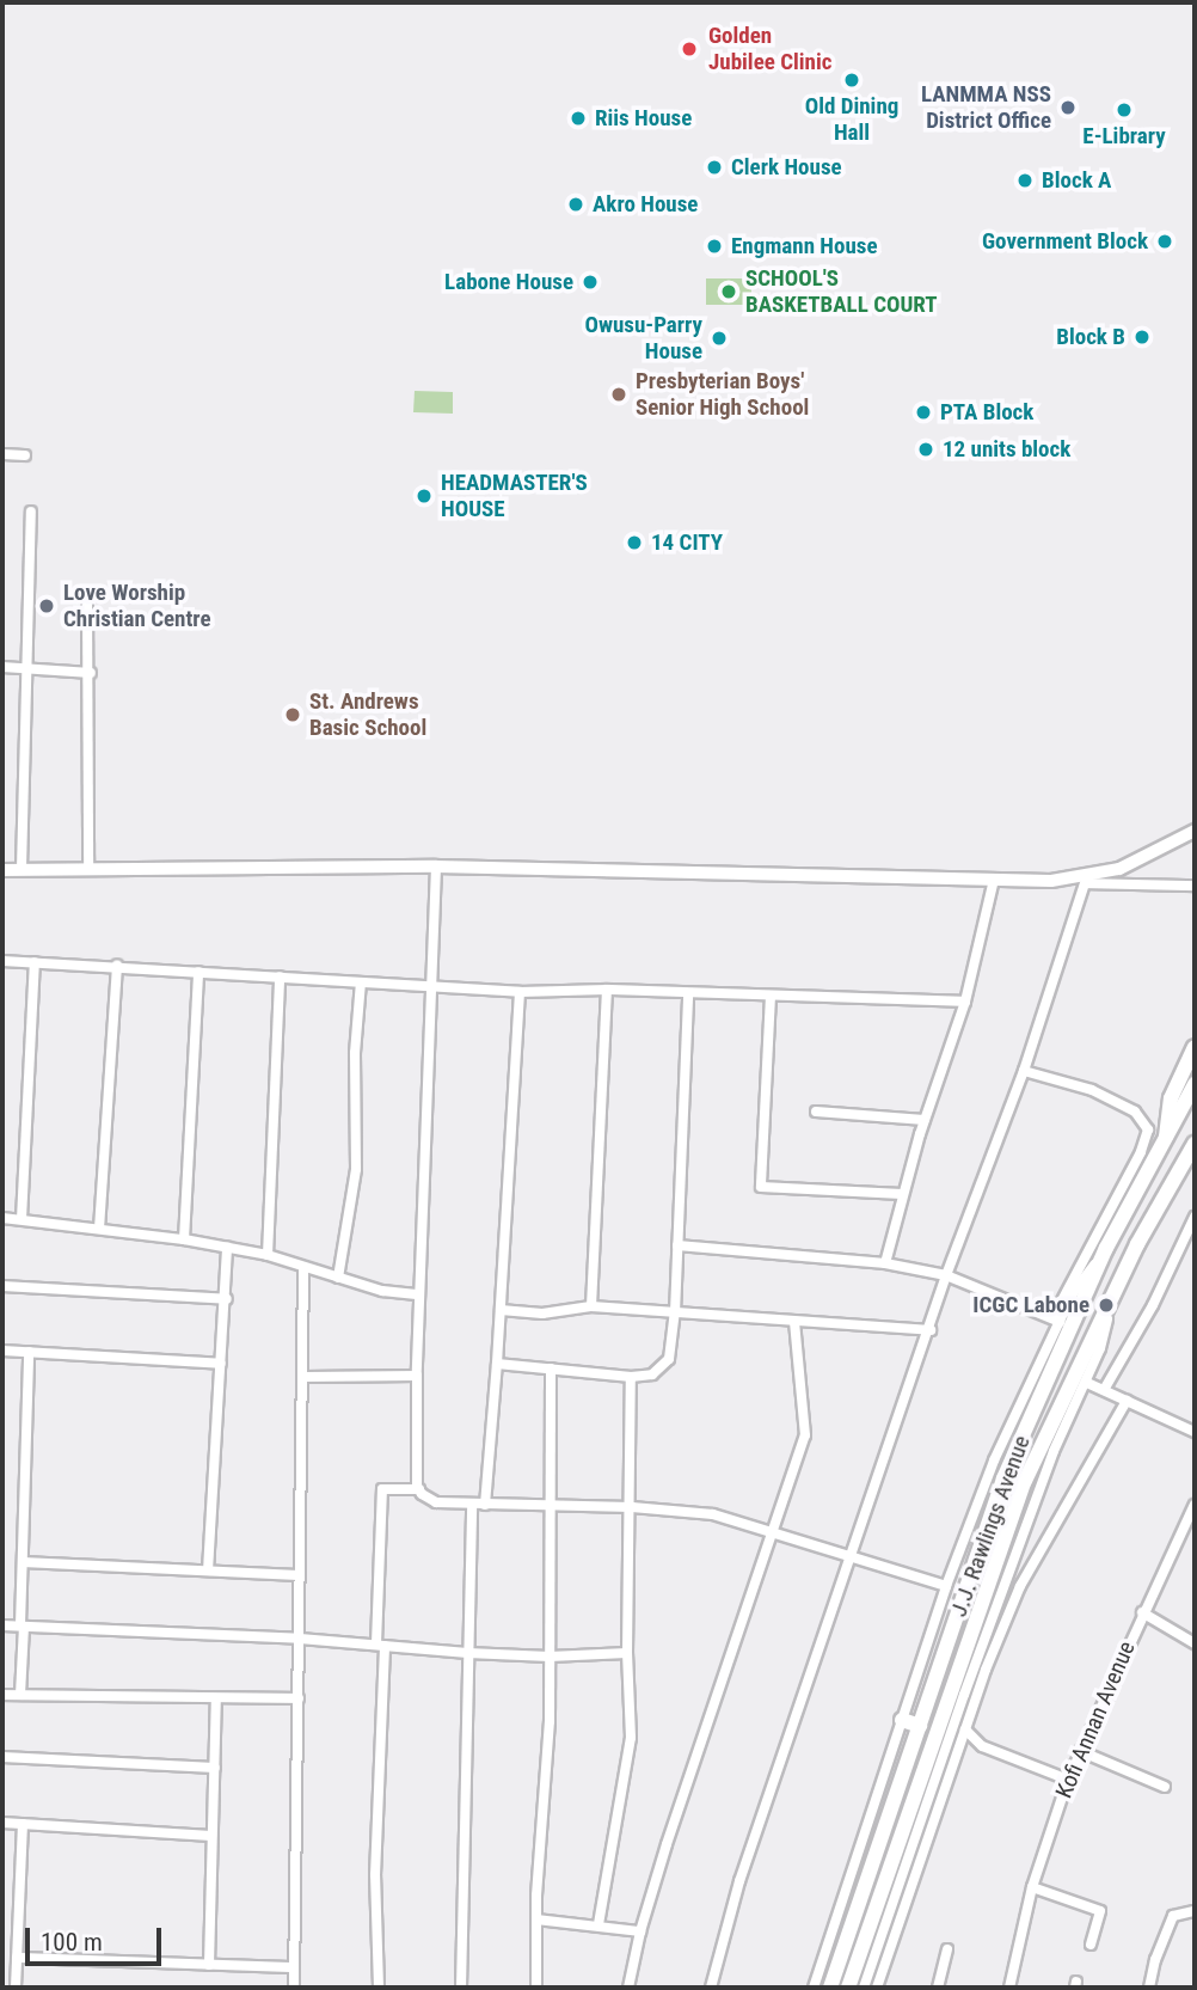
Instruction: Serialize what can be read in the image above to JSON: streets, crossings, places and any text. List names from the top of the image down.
{
  "streets": {
    "highway": ["J.J. Rawlings Avenue"],
    "street": ["Kofi Annan Avenue"]
  },
  "places": [
    "Golden Jubilee Clinic",
    "Old Dining Hall",
    "LANMMA NSS District Office",
    "E-Library",
    "Riis House",
    "Clerk House",
    "Block A",
    "Akro House",
    "Government Block",
    "Engmann House",
    "Labone House",
    "SCHOOL'S BASKETBALL COURT",
    "Block B",
    "Owusu-Parry House",
    "Presbyterian Boys' Senior High School",
    "PTA Block",
    "12 units block",
    "HEADMASTER'S HOUSE",
    "14 CITY",
    "Love Worship Christian Centre",
    "St. Andrews Basic School",
    "ICGC Labone"
  ],
  "scale_bar": "100 m"
}
